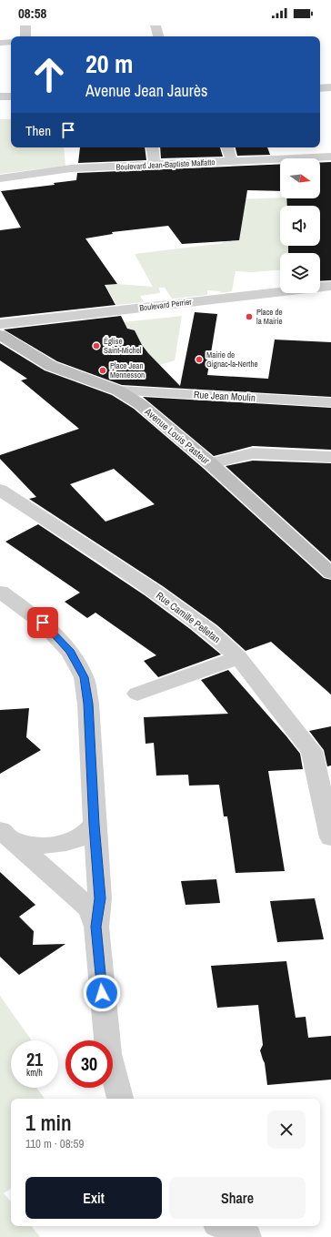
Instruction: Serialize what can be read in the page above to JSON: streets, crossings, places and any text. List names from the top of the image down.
{
  "streets": {
    "street": [
      "Boulevard Jean-Baptiste Malfatto",
      "Boulevard Perrier",
      "Rue Jean Moulin",
      "Avenue Louis Pasteur",
      "Rue Camille Pelletan"
    ]
  },
  "crossings": [
    ["Rue Jean Moulin", "Avenue Louis Pasteur"]
  ],
  "places": [
    "Place de la Mairie",
    "Église Saint-Michel",
    "Mairie de Gignac-la-Nerthe",
    "Place Jean Mennesson"
  ],
  "north": "right",
  "page": {
    "status": "08:58",
    "turn": ["20 m", "Avenue Jean Jaurès"],
    "then": "Then",
    "speed": "21 km/h",
    "limit": "30",
    "heading": ["1 min", "110 m · 08:59"],
    "buttons": ["Exit", "Share"]
  }
}
